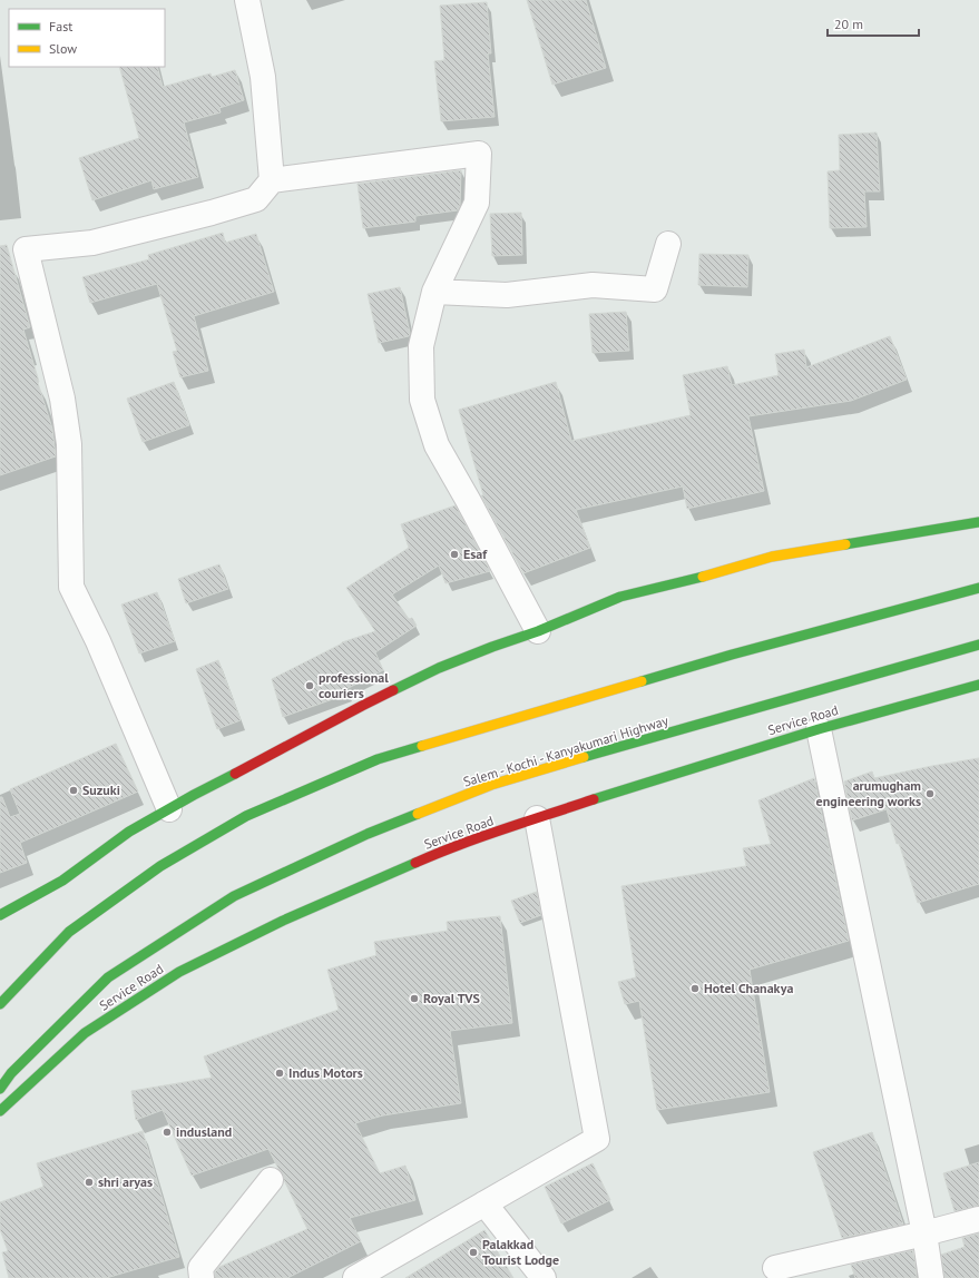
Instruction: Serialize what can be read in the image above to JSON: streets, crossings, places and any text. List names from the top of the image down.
{
  "streets": {
    "main road": ["Service Road", "Salem - Kochi - Kanyakumari Highway"]
  },
  "places": [
    "Esaf",
    "professional couriers",
    "Suzuki",
    "arumugham engineering works",
    "Hotel Chanakya",
    "Royal TVS",
    "Indus Motors",
    "indusland",
    "shri aryas",
    "Palakkad Tourist Lodge"
  ],
  "legend": ["Fast", "Slow"],
  "scale_bar": "20 m"
}
